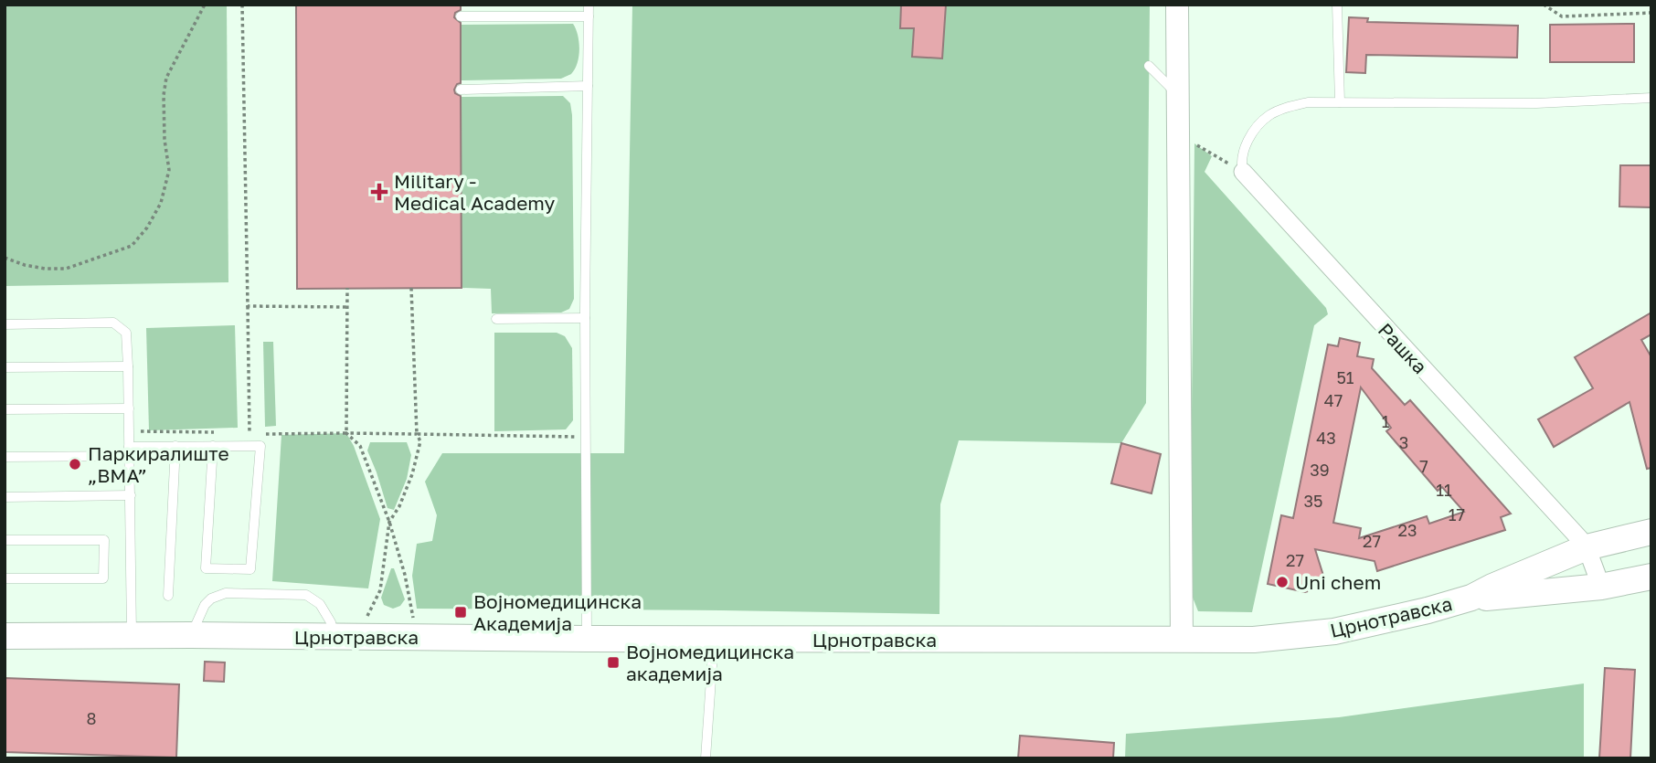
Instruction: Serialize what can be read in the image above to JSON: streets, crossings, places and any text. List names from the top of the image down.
{
  "streets": {
    "main road": ["Црнотравска"],
    "street": ["Рашка"]
  },
  "crossings": [
    ["Рашка", "Црнотравска"]
  ],
  "places": {
    "health": ["Military - Medical Academy"],
    "other": ["Паркиралиште „ВМА”", "Uni chem"],
    "transit": ["Војномедицинска Академија", "Војномедицинска академија"]
  },
  "house_numbers": [
    "51",
    "47",
    "1",
    "43",
    "3",
    "7",
    "39",
    "11",
    "35",
    "17",
    "23",
    "27",
    "27",
    "8"
  ]
}
